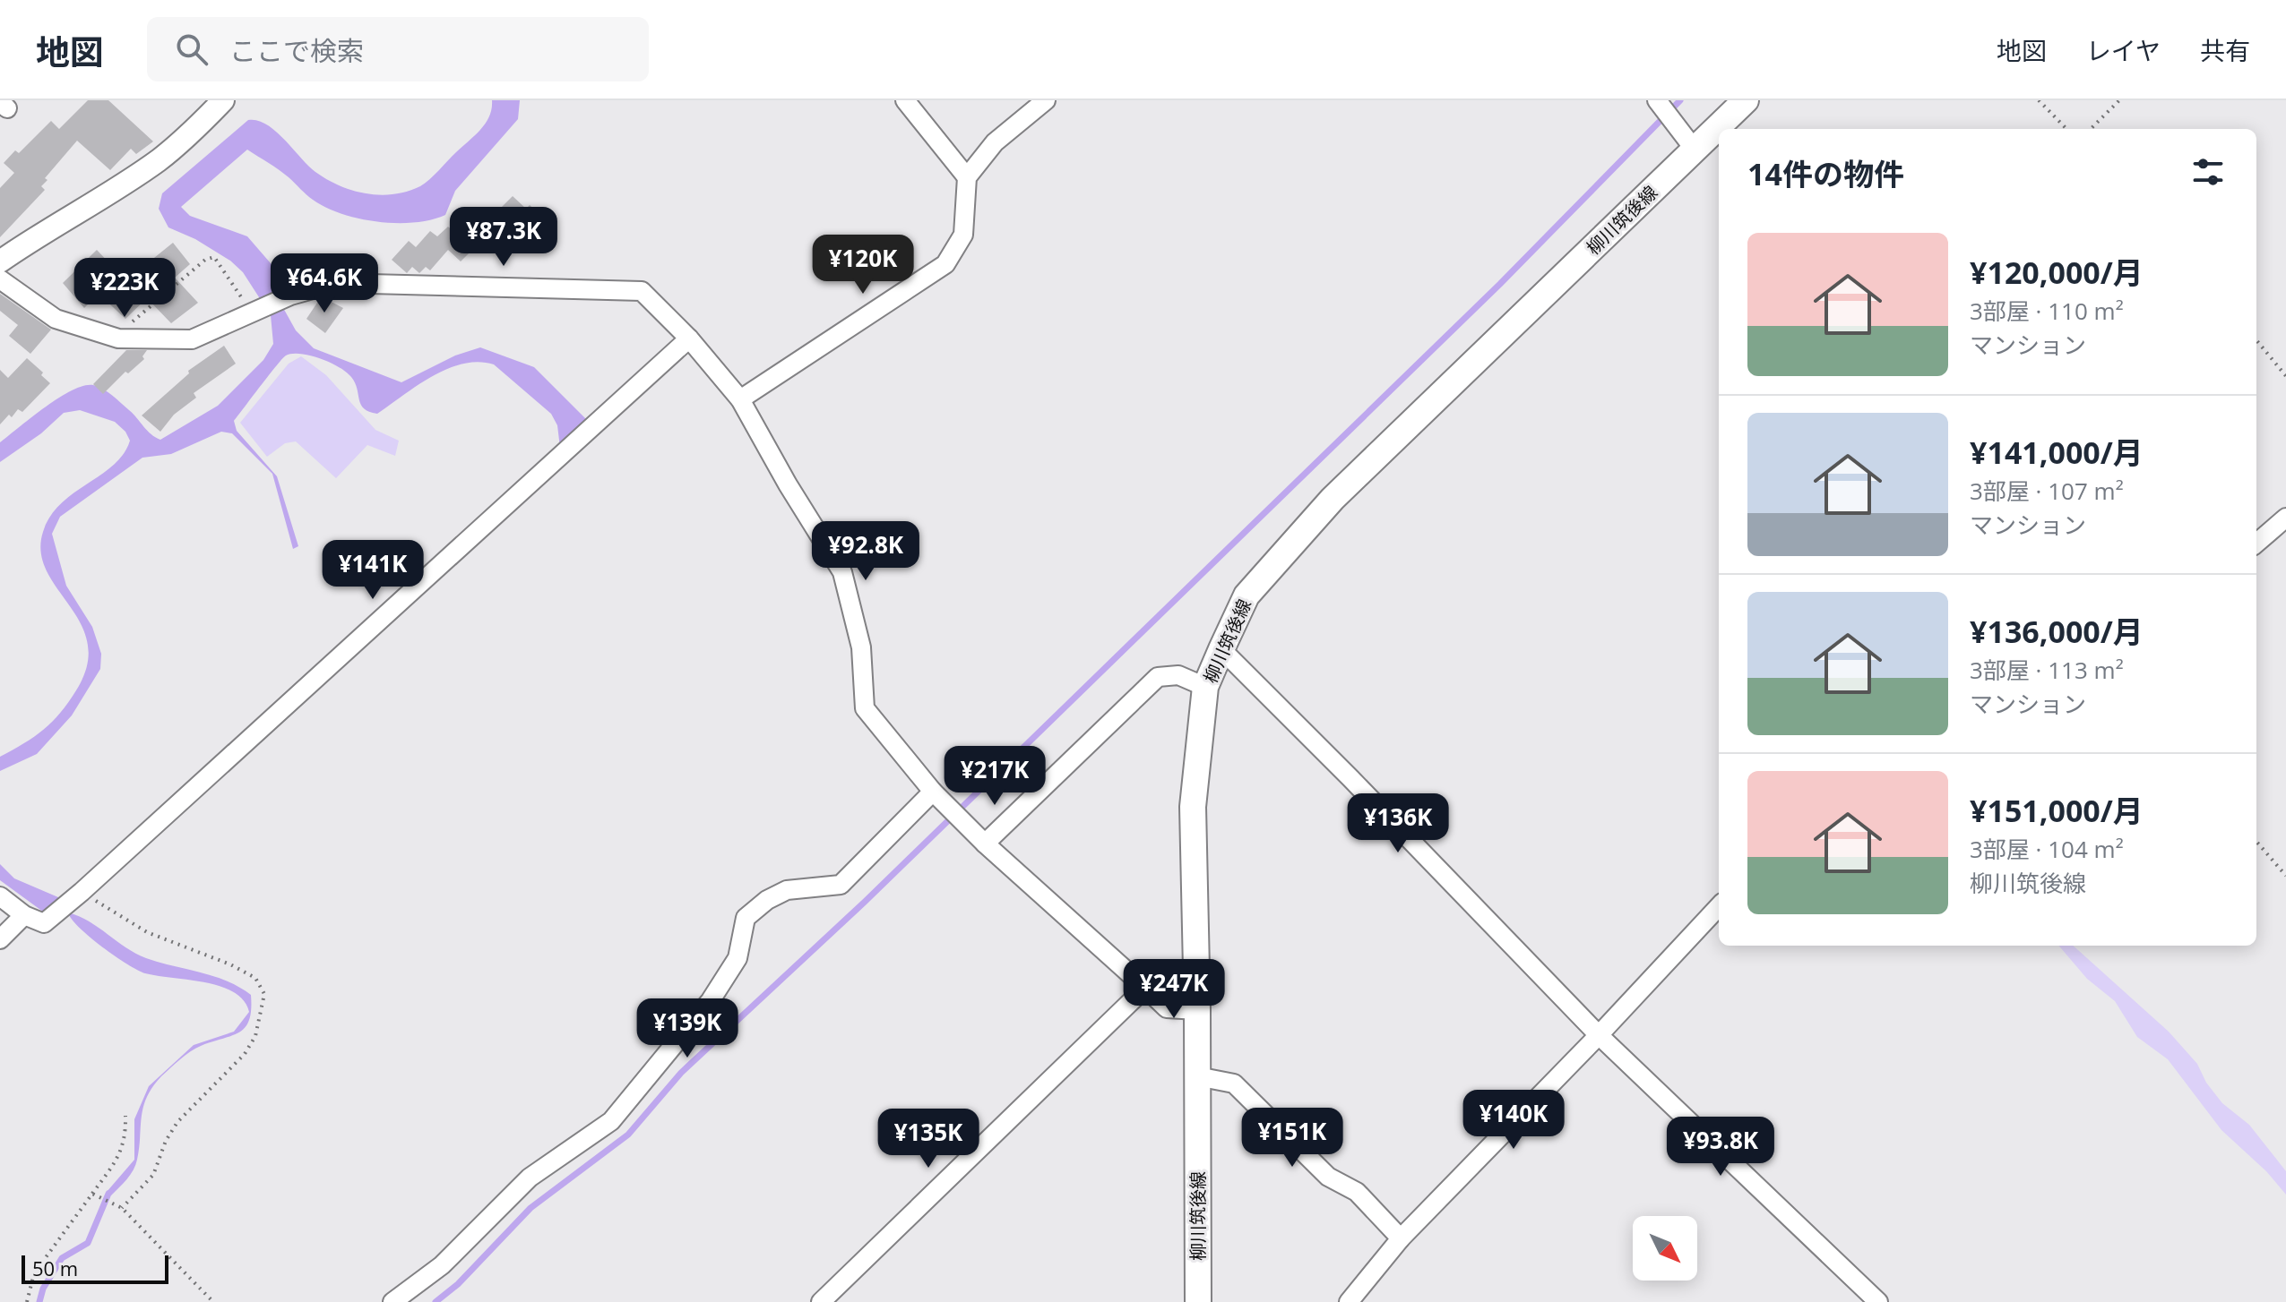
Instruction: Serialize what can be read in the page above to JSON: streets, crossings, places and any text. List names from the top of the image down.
{
  "streets": {
    "main road": ["柳川筑後線"]
  },
  "scale_bar": "50 m",
  "north": "bottom right",
  "page": {
    "header": "地図",
    "search": "ここで検索",
    "nav": ["地図", "レイヤ", "共有"],
    "heading": "14件の物件",
    "price": [
      "¥87.3K",
      "¥120K",
      "¥64.6K",
      "¥223K",
      "¥92.8K",
      "¥141K",
      "¥217K",
      "¥136K",
      "¥247K",
      "¥139K",
      "¥140K",
      "¥151K",
      "¥135K",
      "¥93.8K"
    ],
    "list": [
      {
        "name": "¥120,000/月",
        "note": "3部屋 · 110 m² · マンション"
      },
      {
        "name": "¥141,000/月",
        "note": "3部屋 · 107 m² · マンション"
      },
      {
        "name": "¥136,000/月",
        "note": "3部屋 · 113 m² · マンション"
      },
      {
        "name": "¥151,000/月",
        "note": "3部屋 · 104 m² · 柳川筑後線"
      }
    ],
    "scale": "50 m"
  }
}
